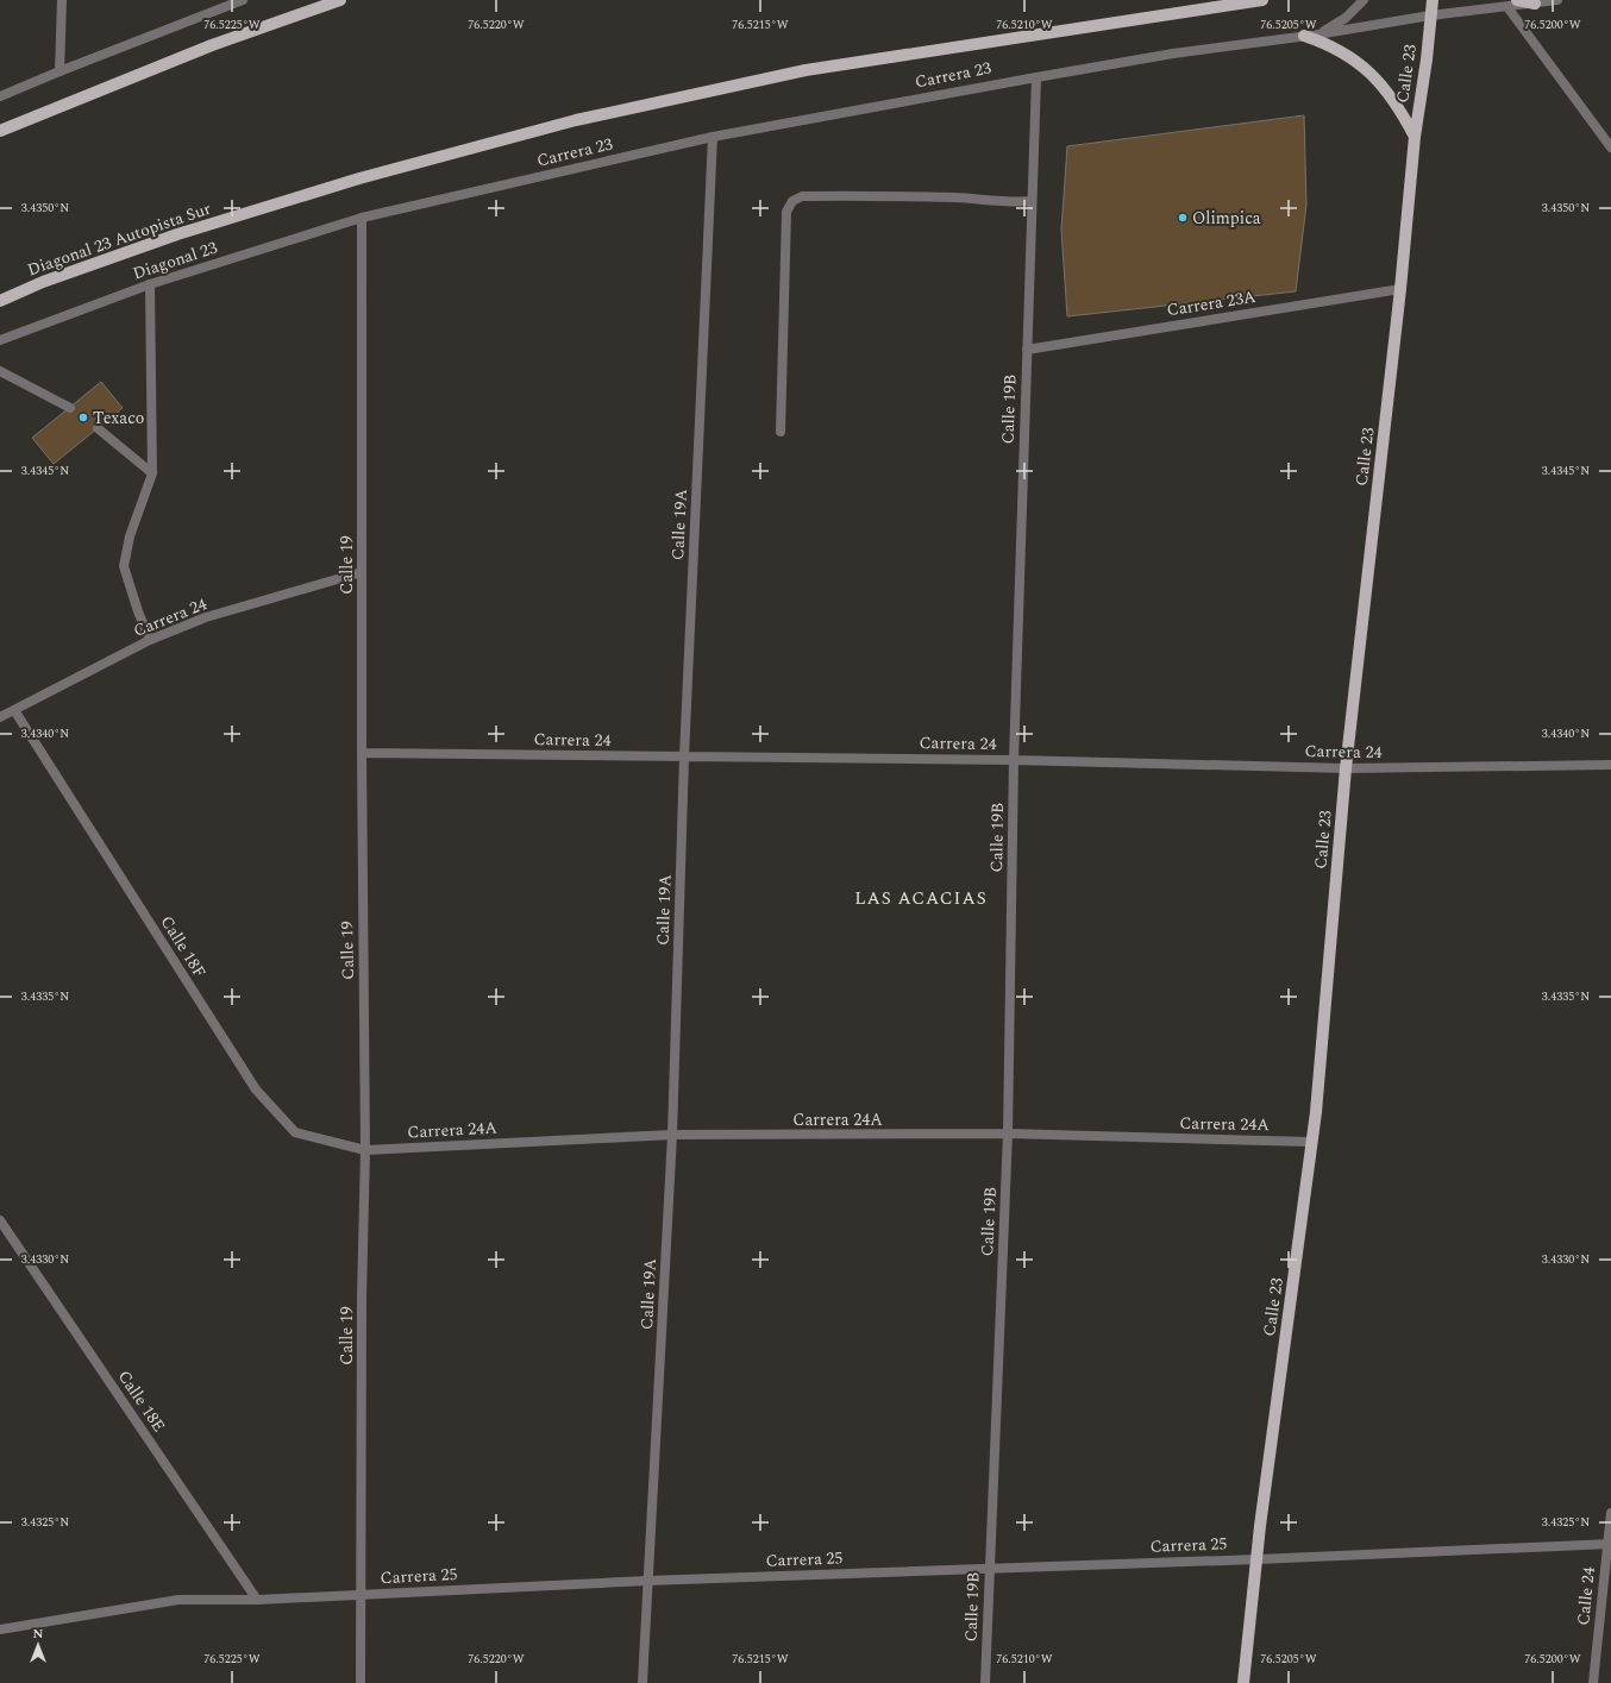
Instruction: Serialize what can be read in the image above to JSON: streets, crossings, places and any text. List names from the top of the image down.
{
  "streets": {
    "main road": ["Calle 23", "Carrera 23", "Diagonal 23 Autopista Sur"],
    "street": [
      "Diagonal 23",
      "Carrera 23A",
      "Calle 19B",
      "Calle 19A",
      "Calle 19",
      "Carrera 24",
      "Calle 18F",
      "Carrera 24A",
      "Calle 18E",
      "Carrera 25",
      "Calle 24"
    ]
  },
  "crossings": [
    ["Calle 23", "Carrera 23"],
    ["Calle 23", "Carrera 23A"],
    ["Calle 23", "Carrera 24"],
    ["Calle 23", "Carrera 24A"],
    ["Calle 23", "Carrera 25"],
    ["Carrera 23", "Diagonal 23 Autopista Sur"],
    ["Carrera 23", "Diagonal 23"],
    ["Carrera 23", "Calle 19B"],
    ["Carrera 23", "Calle 19A"],
    ["Carrera 23", "Calle 19"],
    ["Diagonal 23", "Calle 19"],
    ["Carrera 23A", "Calle 19B"],
    ["Calle 19B", "Carrera 24"],
    ["Calle 19B", "Carrera 24A"],
    ["Calle 19B", "Carrera 25"],
    ["Calle 19A", "Carrera 24"],
    ["Calle 19A", "Carrera 24A"],
    ["Calle 19A", "Carrera 25"],
    ["Calle 19", "Carrera 24"],
    ["Calle 19", "Calle 18F"],
    ["Calle 19", "Carrera 24A"],
    ["Calle 19", "Carrera 25"],
    ["Carrera 24", "Calle 18F"],
    ["Calle 18F", "Carrera 24A"],
    ["Calle 18E", "Carrera 25"],
    ["Carrera 25", "Calle 24"]
  ],
  "districts": ["LAS ACACIAS"],
  "places": ["Olimpica", "Texaco"],
  "north": "top",
  "coordinates": [
    "76.5225°W",
    "76.5220°W",
    "76.5215°W",
    "76.5210°W",
    "76.5205°W",
    "76.5200°W",
    "3.4350°N",
    "3.4345°N",
    "3.4340°N",
    "3.4335°N",
    "3.4330°N",
    "3.4325°N"
  ]
}
